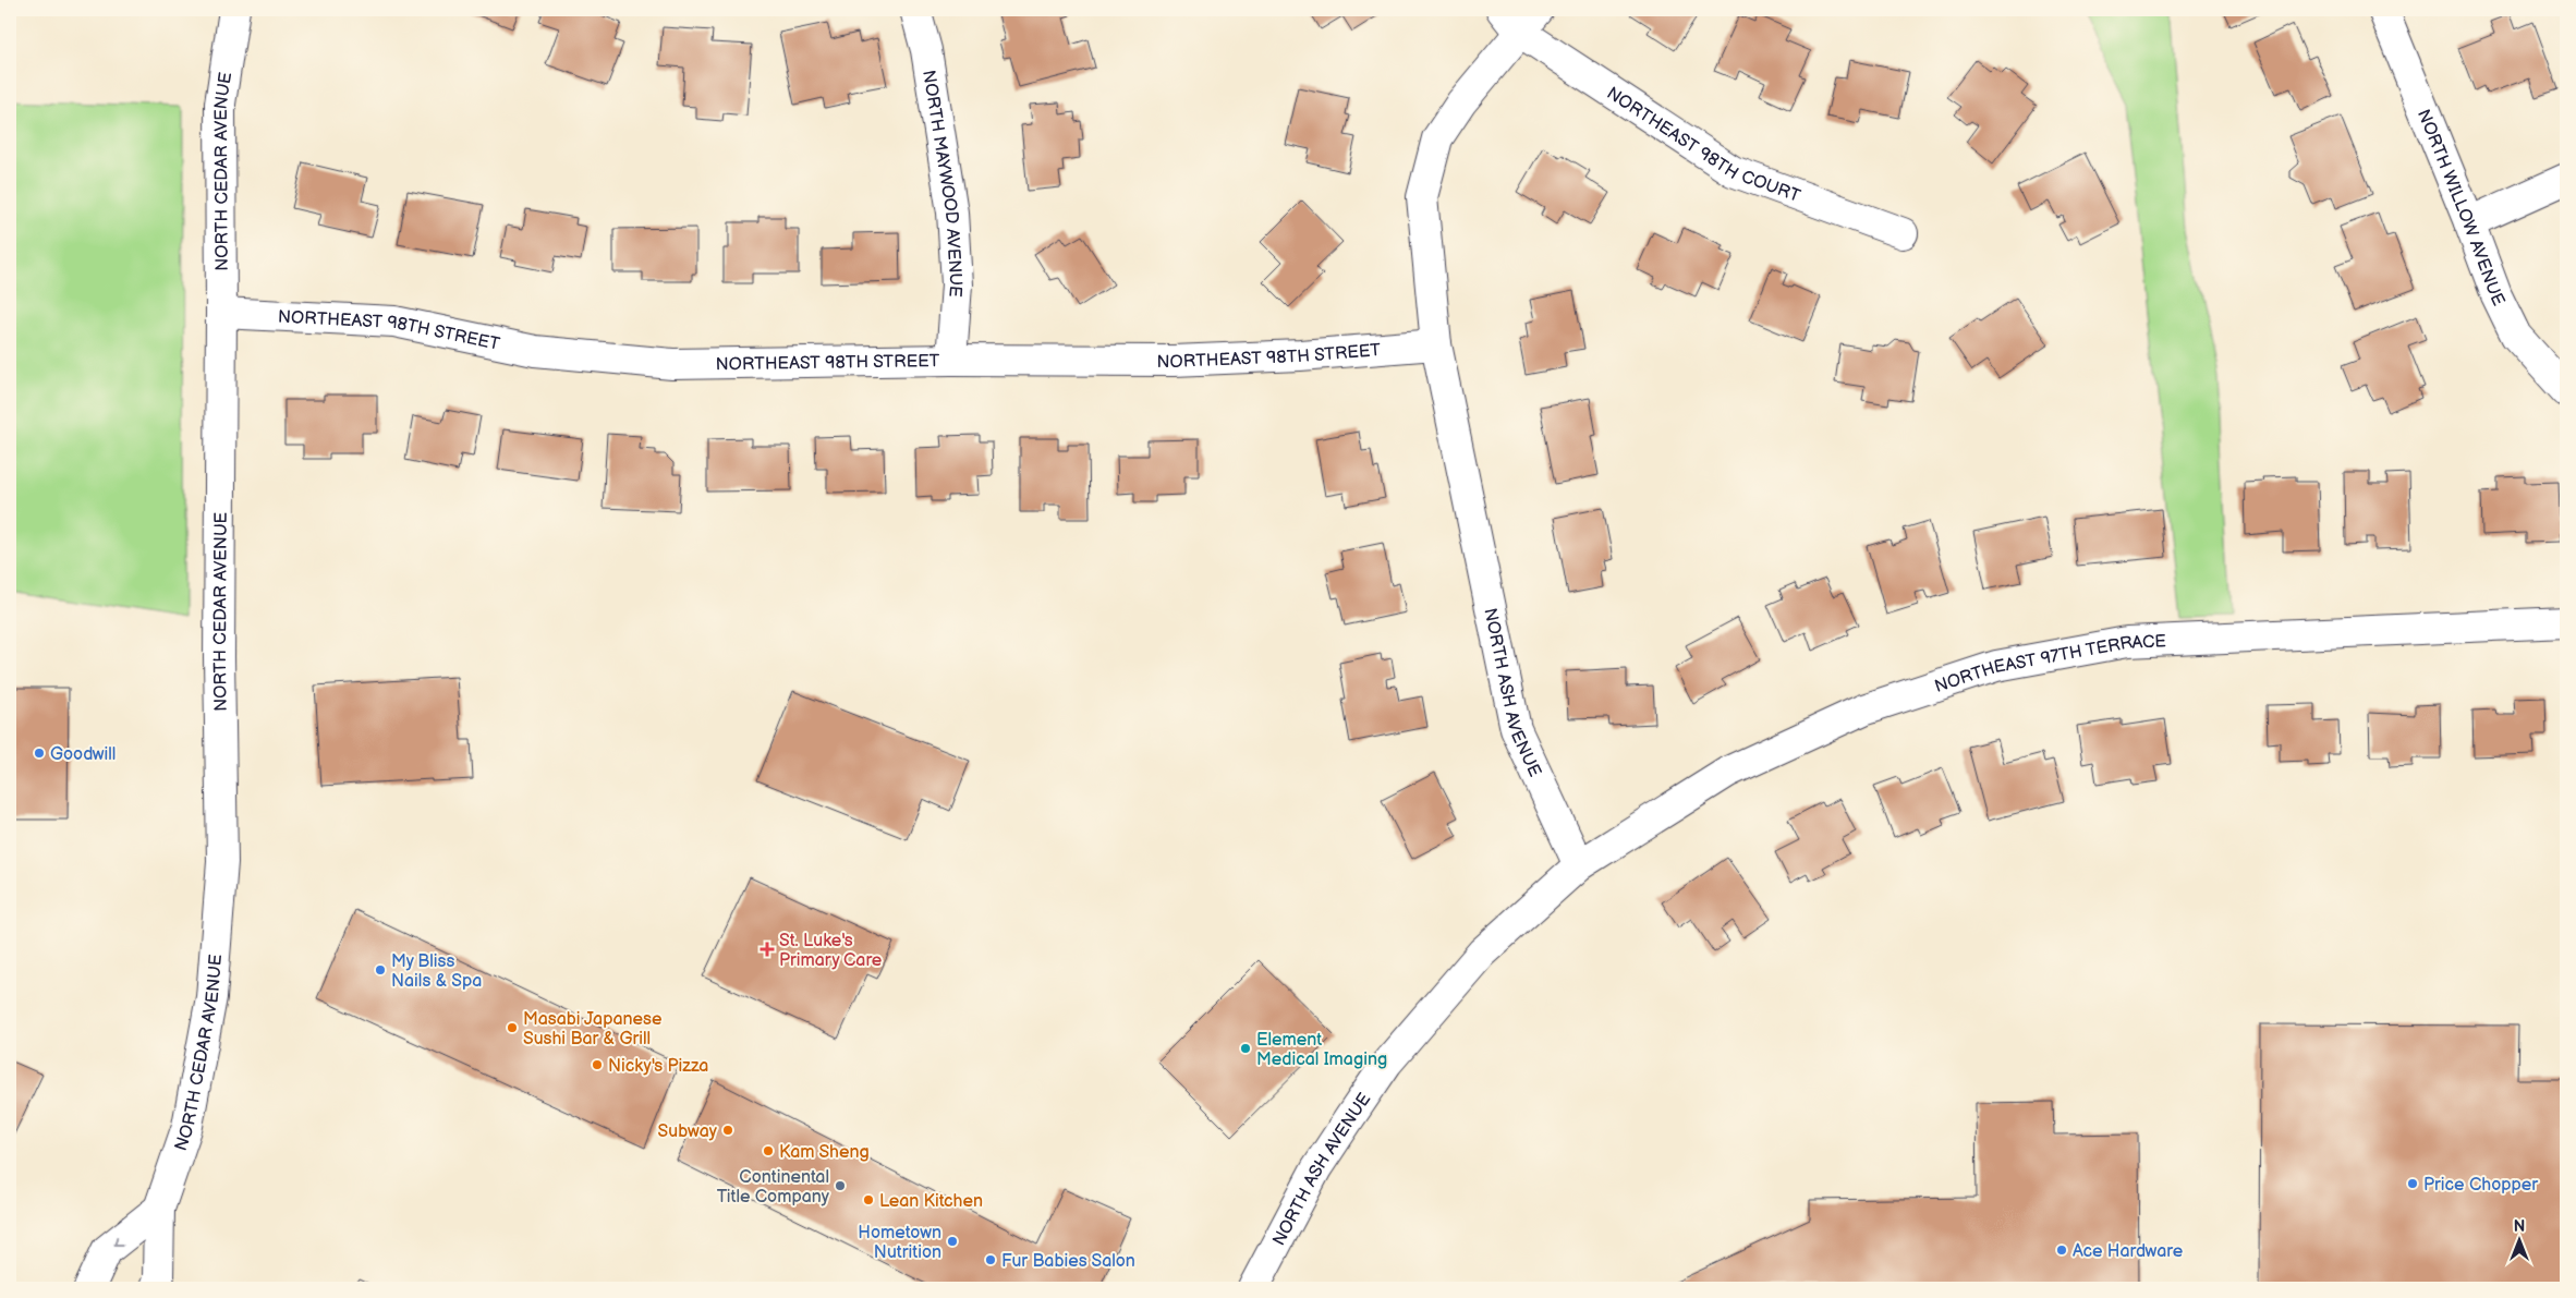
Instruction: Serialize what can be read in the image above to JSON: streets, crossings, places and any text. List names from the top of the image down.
{
  "streets": {
    "street": [
      "NORTHEAST 98TH COURT",
      "NORTH CEDAR AVENUE",
      "NORTH MAYWOOD AVENUE",
      "NORTH WILLOW AVENUE",
      "NORTHEAST 98TH STREET",
      "NORTHEAST 97TH TERRACE",
      "NORTH ASH AVENUE"
    ]
  },
  "crossings": [
    ["NORTHEAST 98TH COURT", "NORTH ASH AVENUE"],
    ["NORTH CEDAR AVENUE", "NORTHEAST 98TH STREET"],
    ["NORTH MAYWOOD AVENUE", "NORTHEAST 98TH STREET"],
    ["NORTHEAST 98TH STREET", "NORTH ASH AVENUE"],
    ["NORTHEAST 97TH TERRACE", "NORTH ASH AVENUE"]
  ],
  "places": {
    "other": [
      "Goodwill",
      "My Bliss Nails & Spa",
      "Masabi Japanese Sushi Bar & Grill",
      "Element Medical Imaging",
      "Nicky's Pizza",
      "Subway",
      "Kam Sheng",
      "Price Chopper",
      "Continental Title Company",
      "Lean Kitchen",
      "Hometown Nutrition",
      "Ace Hardware",
      "Fur Babies Salon"
    ],
    "health": ["St. Luke's Primary Care"]
  },
  "north": "top"
}
